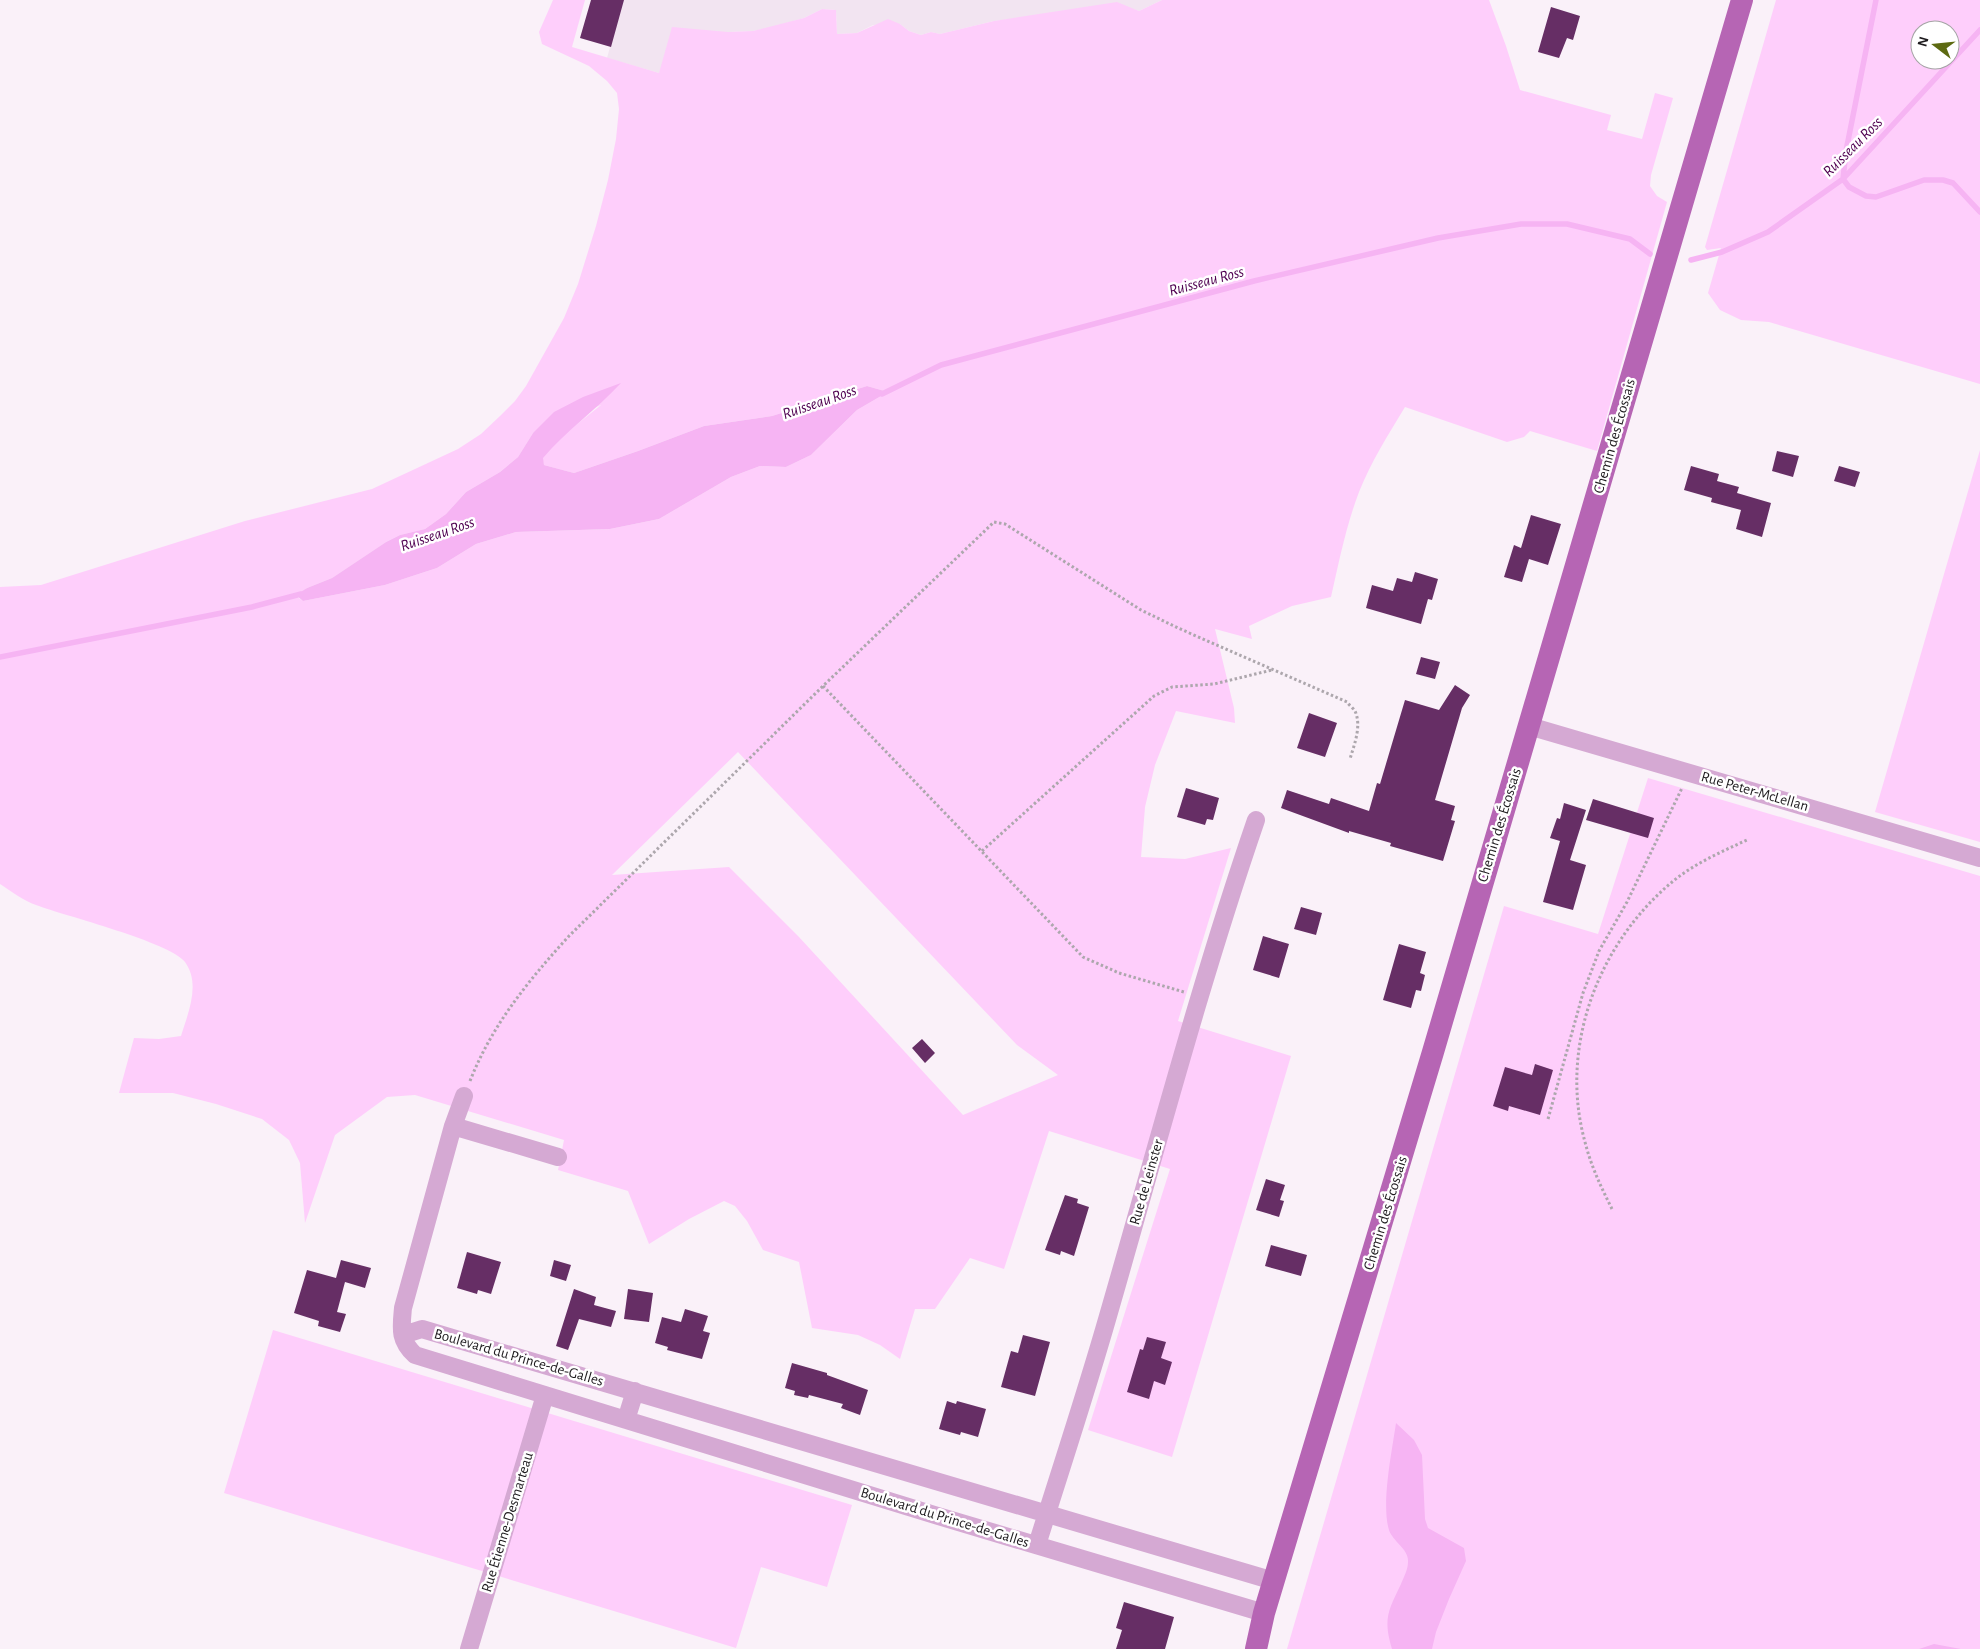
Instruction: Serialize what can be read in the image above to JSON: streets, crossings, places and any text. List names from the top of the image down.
{
  "streets": {
    "main road": ["Chemin des Écossais"],
    "street": [
      "Rue Peter-McLellan",
      "Rue de Leinster",
      "Boulevard du Prince-de-Galles",
      "Rue Étienne-Desmarteau"
    ]
  },
  "crossings": [
    ["Chemin des Écossais", "Rue Peter-McLellan"],
    ["Chemin des Écossais", "Boulevard du Prince-de-Galles"],
    ["Rue de Leinster", "Boulevard du Prince-de-Galles"],
    ["Boulevard du Prince-de-Galles", "Rue Étienne-Desmarteau"]
  ],
  "water": ["Ruisseau Ross"],
  "north": "left"
}
